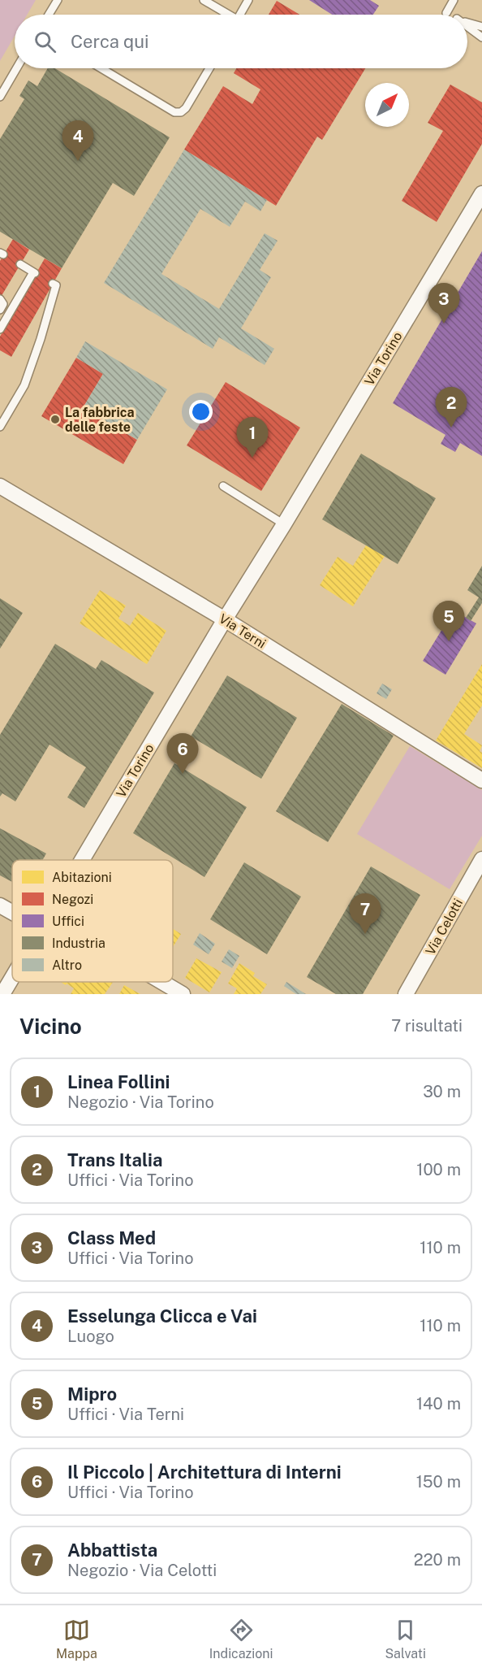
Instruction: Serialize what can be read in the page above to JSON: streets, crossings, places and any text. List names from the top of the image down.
{
  "streets": {
    "street": ["Via Torino", "Via Terni", "Via Celotti"]
  },
  "crossings": [
    ["Via Torino", "Via Terni"]
  ],
  "places": ["La fabbrica delle feste"],
  "legend": [
    "Abitazioni",
    "Negozi",
    "Uffici",
    "Industria",
    "Altro"
  ],
  "north": "top right",
  "page": {
    "search": "Cerca qui",
    "pins": [
      "4",
      "3",
      "2",
      "1",
      "5",
      "6",
      "7"
    ],
    "heading": ["Vicino", "7 risultati"],
    "list": [
      {
        "mark": "1",
        "name": "Linea Follini",
        "note": "Negozio · Via Torino",
        "value": "30 m"
      },
      {
        "mark": "2",
        "name": "Trans Italia",
        "note": "Uffici · Via Torino",
        "value": "100 m"
      },
      {
        "mark": "3",
        "name": "Class Med",
        "note": "Uffici · Via Torino",
        "value": "110 m"
      },
      {
        "mark": "4",
        "name": "Esselunga Clicca e Vai",
        "note": "Luogo",
        "value": "110 m"
      },
      {
        "mark": "5",
        "name": "Mipro",
        "note": "Uffici · Via Terni",
        "value": "140 m"
      },
      {
        "mark": "6",
        "name": "Il Piccolo | Architettura di Interni",
        "note": "Uffici · Via Torino",
        "value": "150 m"
      },
      {
        "mark": "7",
        "name": "Abbattista",
        "note": "Negozio · Via Celotti",
        "value": "220 m"
      }
    ],
    "nav": ["Mappa", "Indicazioni", "Salvati"]
  }
}
